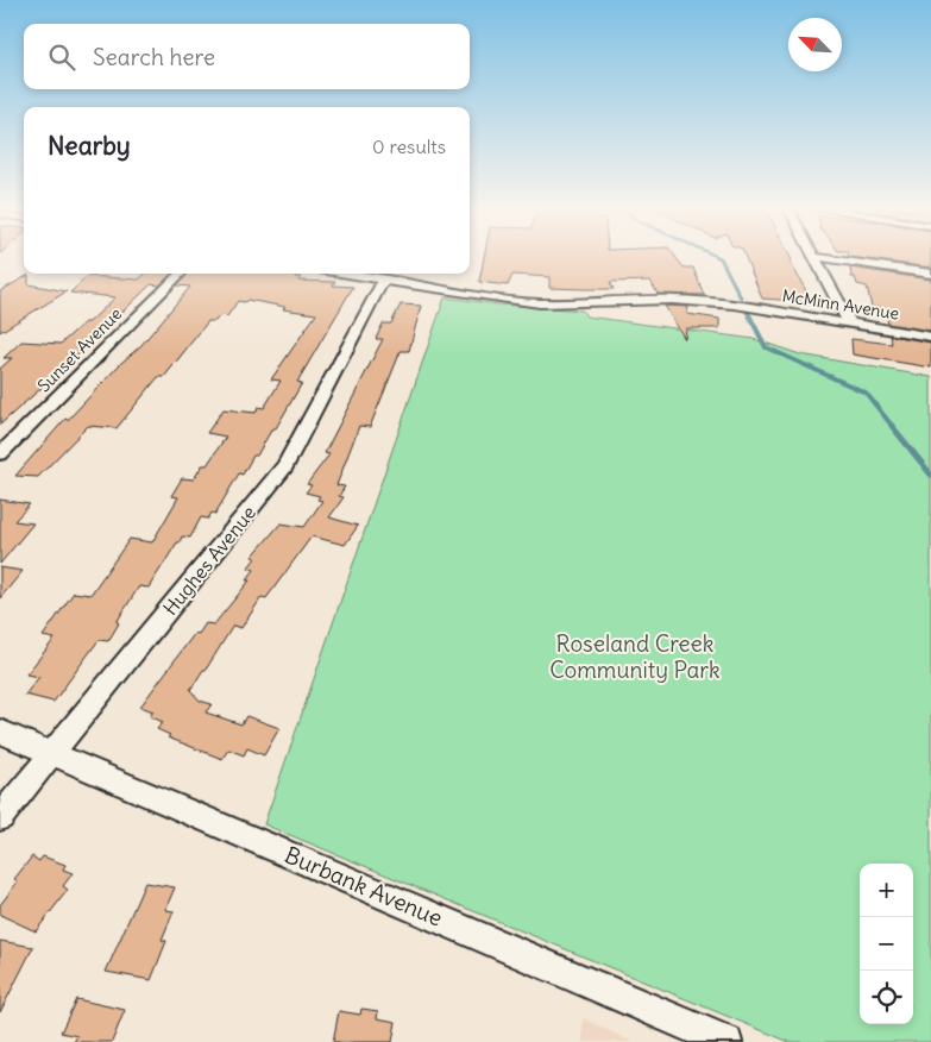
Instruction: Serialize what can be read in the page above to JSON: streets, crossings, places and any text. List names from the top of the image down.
{
  "streets": {
    "street": [
      "McMinn Avenue",
      "Sunset Avenue",
      "Hughes Avenue",
      "Burbank Avenue"
    ]
  },
  "crossings": [
    ["McMinn Avenue", "Hughes Avenue"],
    ["Hughes Avenue", "Burbank Avenue"]
  ],
  "parks": ["Roseland Creek Community Park"],
  "north": "top left",
  "page": {
    "search": "Search here",
    "heading": ["Nearby", "0 results"],
    "map_buttons": ["+", "−"]
  }
}
